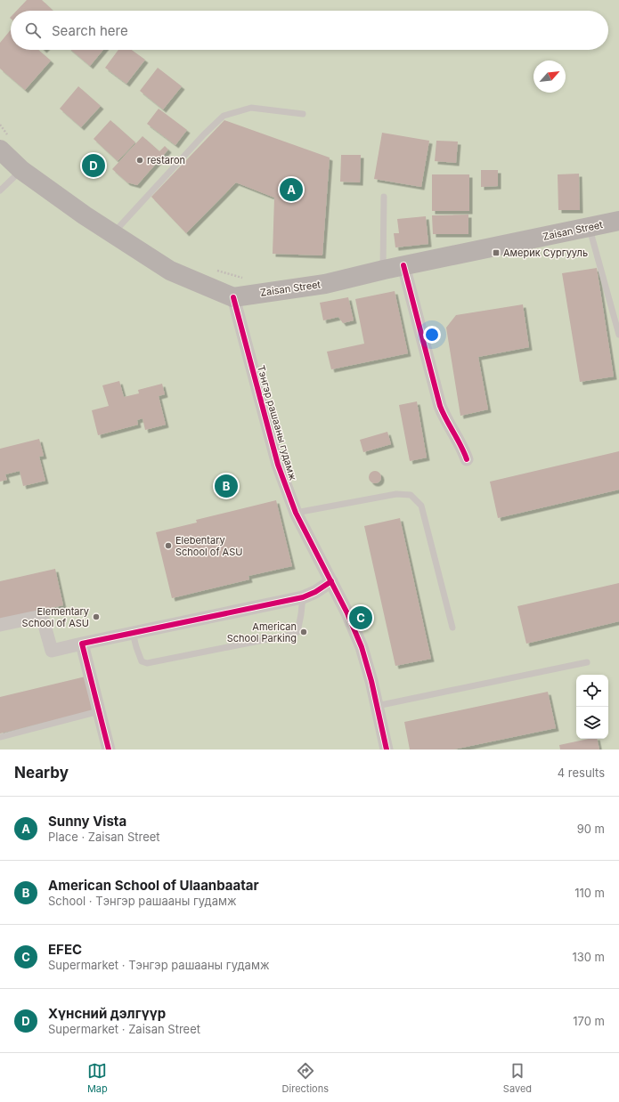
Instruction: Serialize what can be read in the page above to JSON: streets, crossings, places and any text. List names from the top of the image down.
{
  "streets": {
    "main road": ["Zaisan Street"],
    "street": ["Тэнгэр рашааны гудамж"]
  },
  "crossings": [
    ["Zaisan Street", "Тэнгэр рашааны гудамж"]
  ],
  "places": {
    "other": [
      "restaron",
      "Elebentary School of ASU",
      "Elementary School of ASU",
      "American School Parking"
    ],
    "transit": ["Америк Cургууль"]
  },
  "north": "top right",
  "page": {
    "search": "Search here",
    "pins": [
      "D",
      "A",
      "B",
      "C"
    ],
    "heading": ["Nearby", "4 results"],
    "list": [
      {
        "mark": "A",
        "name": "Sunny Vista",
        "note": "Place · Zaisan Street",
        "value": "90 m"
      },
      {
        "mark": "B",
        "name": "American School of Ulaanbaatar",
        "note": "School · Тэнгэр рашааны гудамж",
        "value": "110 m"
      },
      {
        "mark": "C",
        "name": "EFEC",
        "note": "Supermarket · Тэнгэр рашааны гудамж",
        "value": "130 m"
      },
      {
        "mark": "D",
        "name": "Хүнсний дэлгүүр",
        "note": "Supermarket · Zaisan Street",
        "value": "170 m"
      }
    ],
    "nav": ["Map", "Directions", "Saved"]
  }
}
